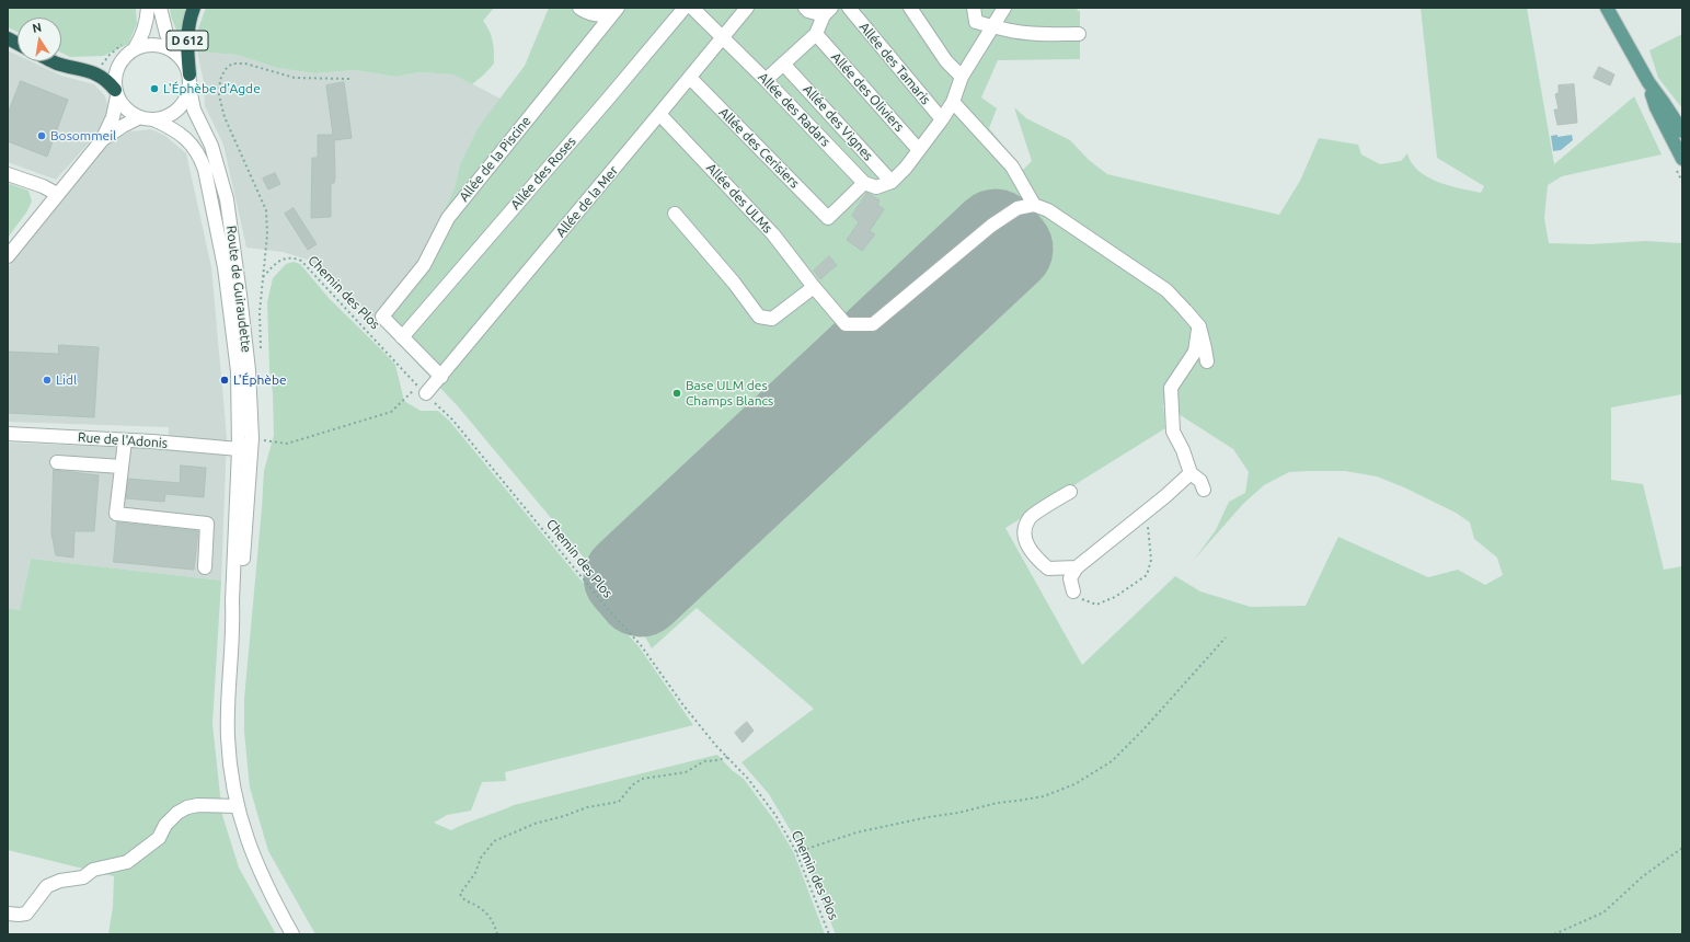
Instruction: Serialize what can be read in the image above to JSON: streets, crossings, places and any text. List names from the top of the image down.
{
  "streets": {
    "highway": ["D 612"],
    "street": [
      "Allée des Tamaris",
      "Allée des Oliviers",
      "Allée des Radars",
      "Allée des Vignes",
      "Allée des Cerisiers",
      "Allée de la Piscine",
      "Allée des Roses",
      "Allée des ULMs",
      "Allée de la Mer",
      "Route de Guiraudette",
      "Rue de l'Adonis"
    ],
    "path": ["Chemin des Plos"]
  },
  "crossings": [
    ["D 612", "Route de Guiraudette"],
    ["Allée des Radars", "Allée des Cerisiers"],
    ["Allée des Radars", "Allée de la Mer"],
    ["Allée des Cerisiers", "Allée de la Mer"],
    ["Allée de la Piscine", "Allée des Roses"],
    ["Allée des ULMs", "Allée de la Mer"],
    ["Allée de la Mer", "Chemin des Plos"],
    ["Route de Guiraudette", "Rue de l'Adonis"]
  ],
  "places": [
    "L'Éphèbe d'Agde",
    "Bosommeil",
    "Lidl",
    "L'Éphèbe",
    "Base ULM des Champs Blancs"
  ],
  "north": "top"
}
